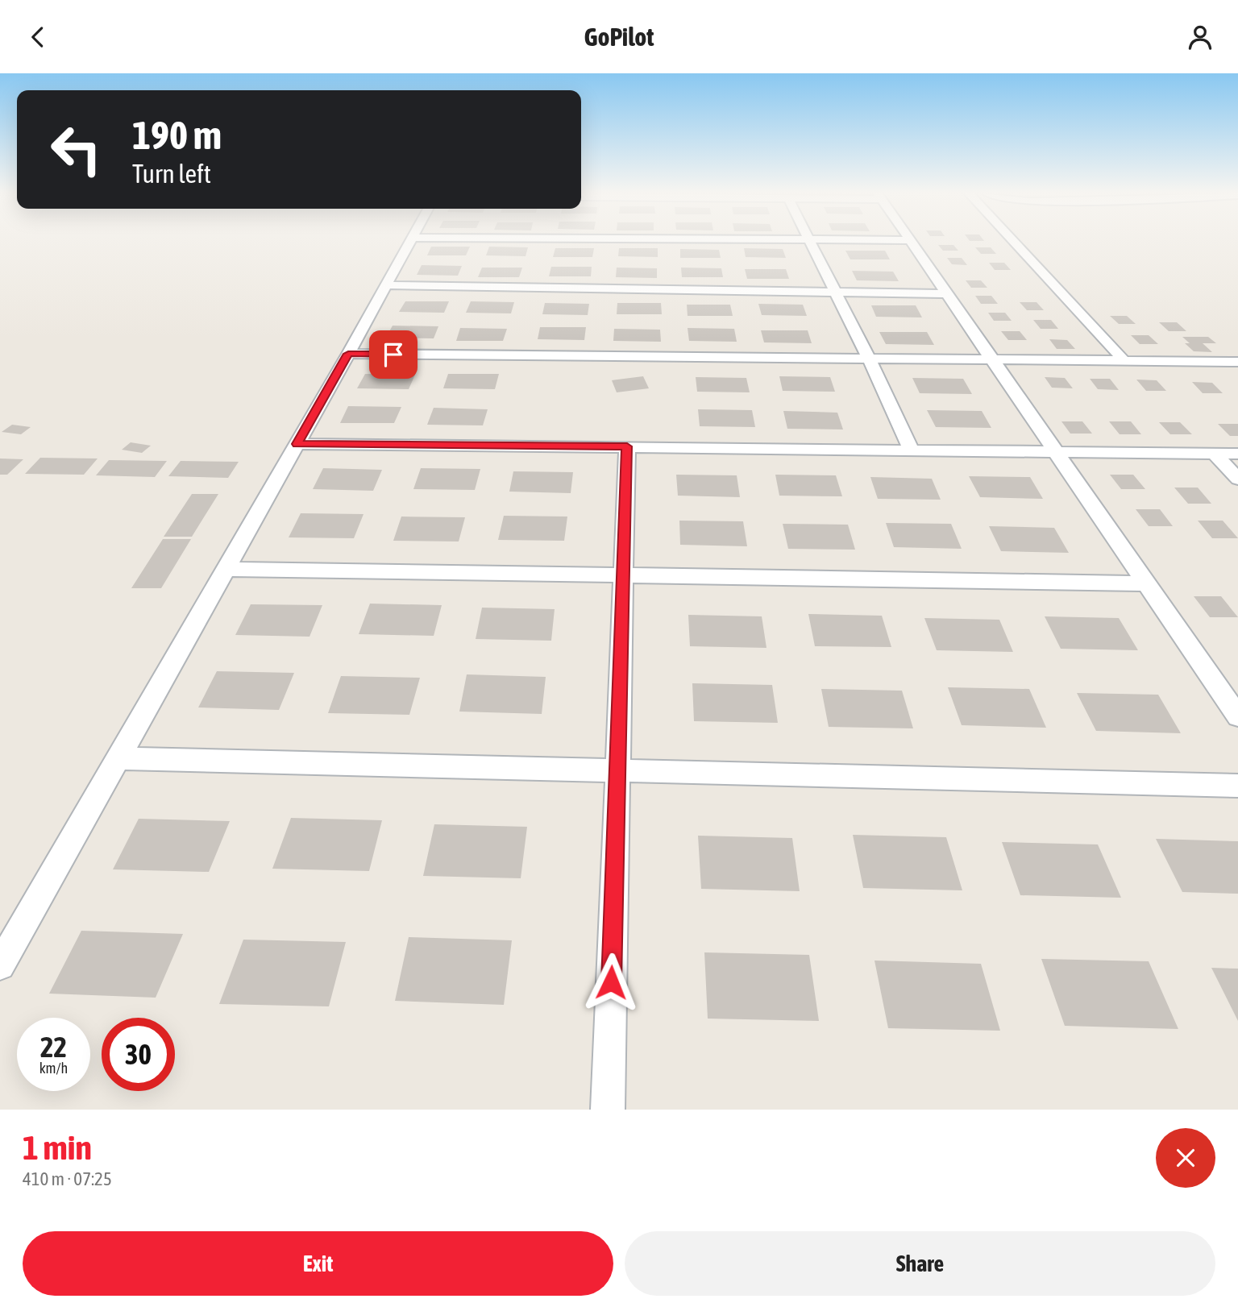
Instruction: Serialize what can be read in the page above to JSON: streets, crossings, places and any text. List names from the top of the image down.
{
  "page": {
    "header": "GoPilot",
    "turn": ["190 m", "Turn left"],
    "speed": "22 km/h",
    "limit": "30",
    "heading": ["1 min", "410 m · 07:25"],
    "buttons": ["Exit", "Share"]
  }
}
